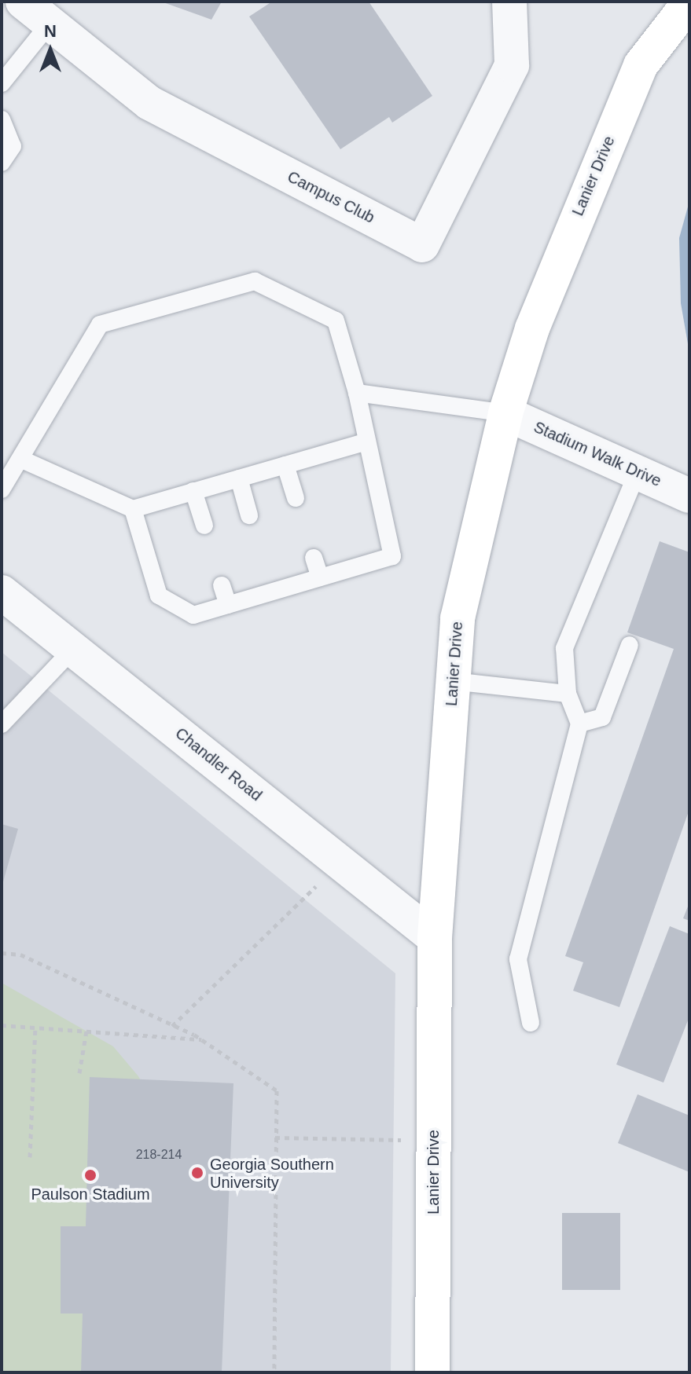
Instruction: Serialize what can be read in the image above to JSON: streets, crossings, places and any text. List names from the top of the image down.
{
  "streets": {
    "street": [
      "Lanier Drive",
      "Campus Club",
      "Stadium Walk Drive",
      "Chandler Road"
    ]
  },
  "crossings": [
    ["Lanier Drive", "Stadium Walk Drive"],
    ["Lanier Drive", "Chandler Road"]
  ],
  "places": ["Georgia Southern University", "Paulson Stadium"],
  "house_numbers": ["218-214"],
  "north": "top"
}
